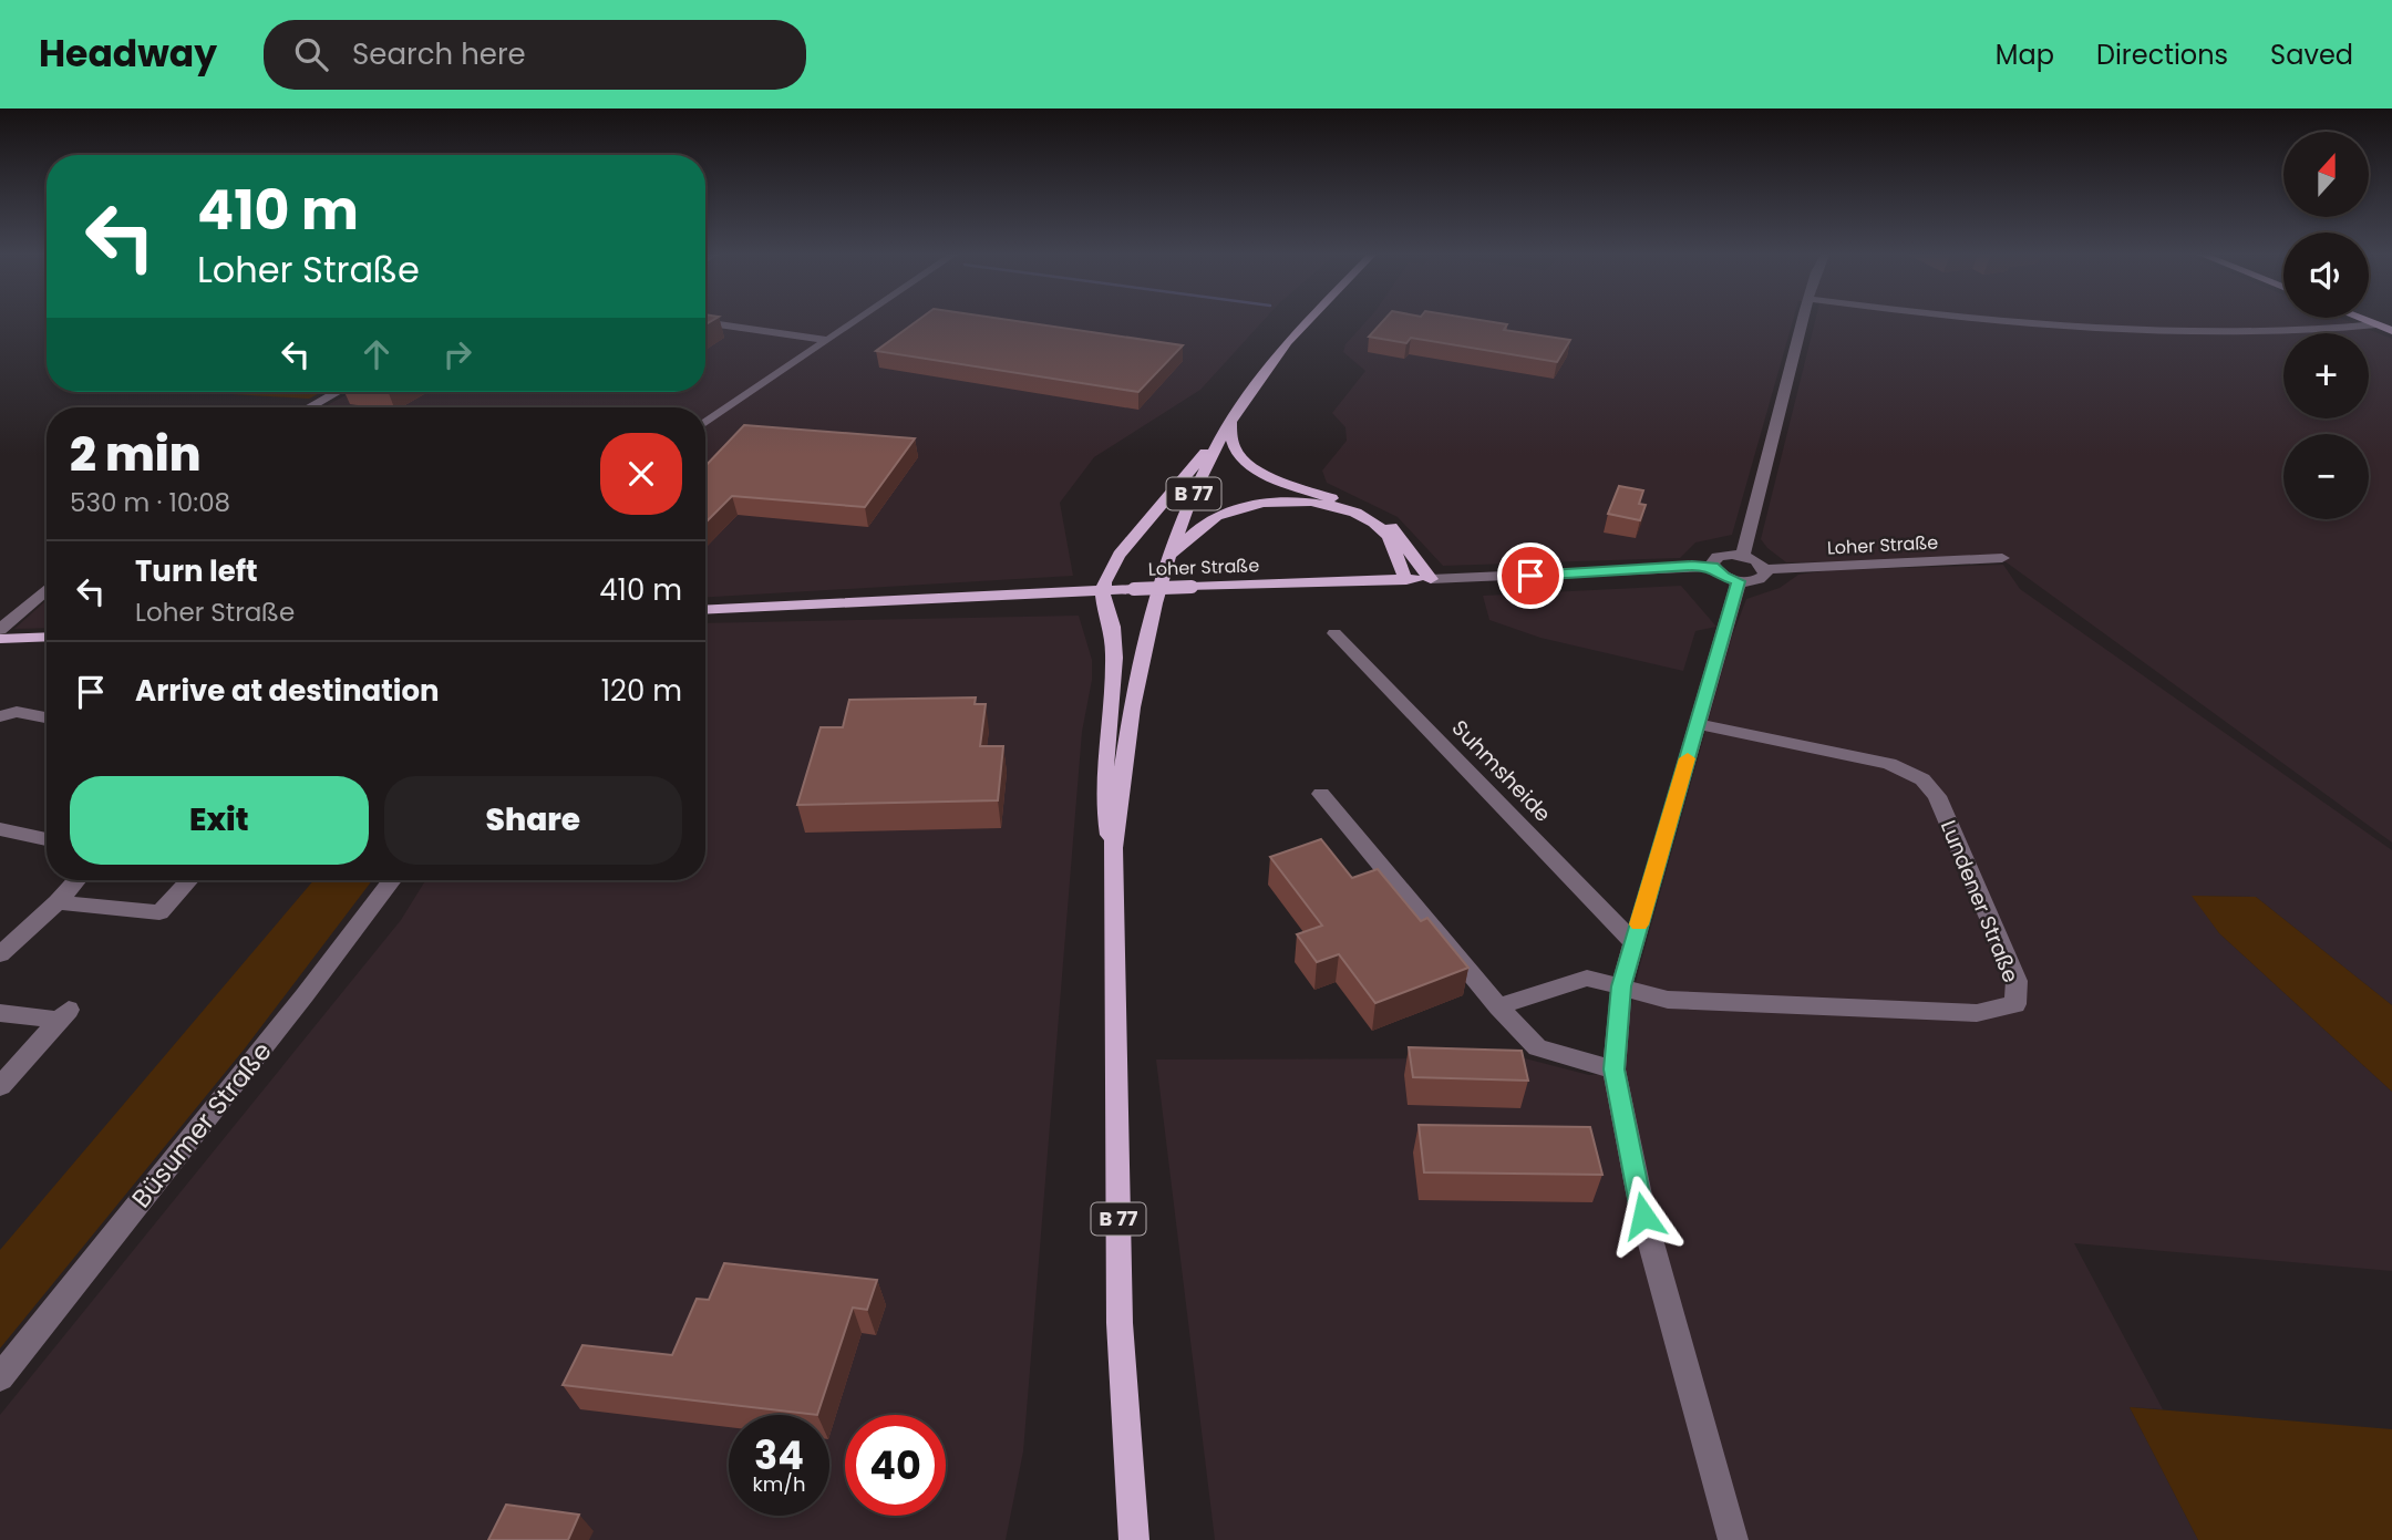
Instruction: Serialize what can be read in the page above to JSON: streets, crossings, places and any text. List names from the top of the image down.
{
  "streets": {
    "main road": ["B 77", "Loher Straße"],
    "street": ["Suhmsheide", "Lundener Straße", "Büsumer Straße"]
  },
  "north": "top",
  "page": {
    "header": "Headway",
    "search": "Search here",
    "nav": ["Map", "Directions", "Saved"],
    "map_buttons": ["+", "−"],
    "turn": ["410 m", "Loher Straße"],
    "heading": ["2 min", "530 m · 10:08"],
    "list": [
      {
        "name": "Turn left",
        "note": "Loher Straße",
        "value": "410 m"
      },
      {
        "name": "Arrive at destination",
        "value": "120 m"
      }
    ],
    "buttons": ["Exit", "Share"],
    "speed": "34 km/h",
    "limit": "40"
  }
}
